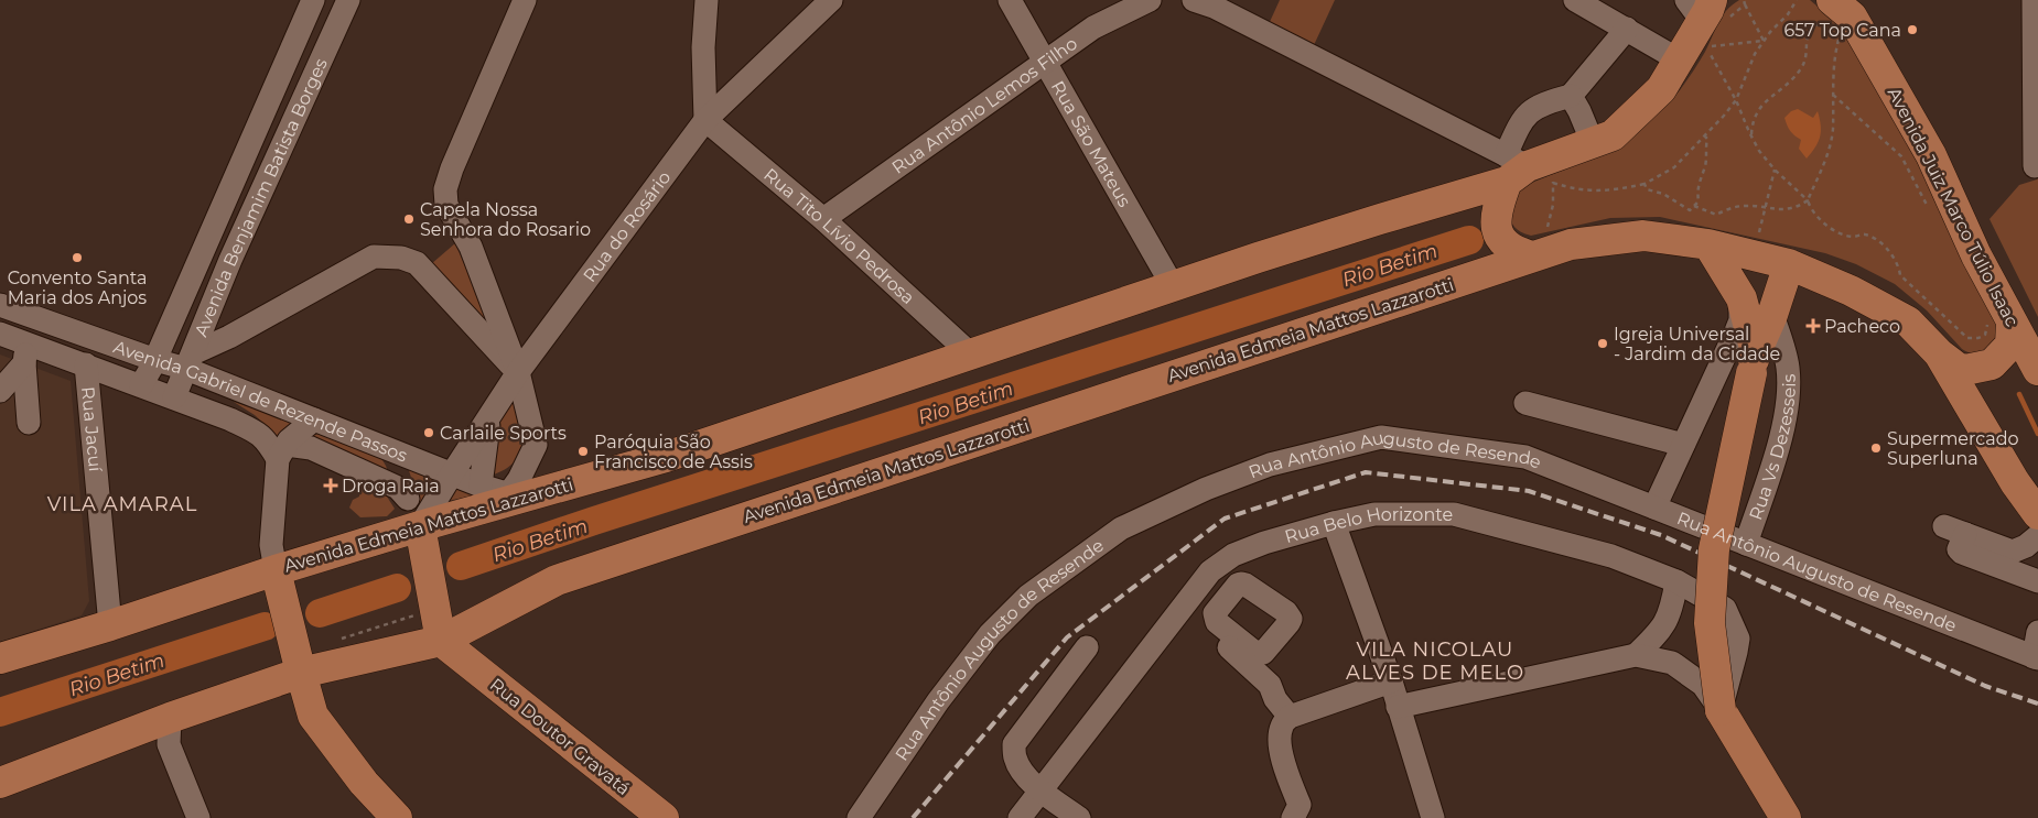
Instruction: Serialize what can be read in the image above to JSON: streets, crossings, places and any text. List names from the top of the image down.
{
  "streets": {
    "main road": ["Avenida Juiz Marco Túlio Isaac", "Avenida Edmeia Mattos Lazzarotti", "Rua Doutor Gravatá"],
    "street": [
      "Rua Antônio Lemos Filho",
      "Rua São Mateus",
      "Avenida Benjamim Batista Borges",
      "Rua do Rosário",
      "Rua Tito Lívio Pedrosa",
      "Avenida Gabriel de Rezende Passos",
      "Rua Jacuí",
      "Rua Vs Dezesseis",
      "Rua Antônio Augusto de Resende",
      "Rua Belo Horizonte"
    ]
  },
  "crossings": [
    ["Rua Antônio Lemos Filho", "Rua São Mateus"],
    ["Rua Antônio Lemos Filho", "Rua Tito Lívio Pedrosa"],
    ["Rua São Mateus", "Avenida Edmeia Mattos Lazzarotti"],
    ["Avenida Benjamim Batista Borges", "Avenida Gabriel de Rezende Passos"],
    ["Rua do Rosário", "Rua Tito Lívio Pedrosa"],
    ["Rua do Rosário", "Avenida Edmeia Mattos Lazzarotti"],
    ["Rua do Rosário", "Avenida Gabriel de Rezende Passos"],
    ["Rua Tito Lívio Pedrosa", "Avenida Edmeia Mattos Lazzarotti"],
    ["Avenida Edmeia Mattos Lazzarotti", "Avenida Gabriel de Rezende Passos"],
    ["Avenida Edmeia Mattos Lazzarotti", "Rua Jacuí"],
    ["Avenida Edmeia Mattos Lazzarotti", "Rua Doutor Gravatá"],
    ["Avenida Gabriel de Rezende Passos", "Rua Jacuí"],
    ["Rua Vs Dezesseis", "Rua Antônio Augusto de Resende"]
  ],
  "districts": ["VILA AMARAL", "VILA NICOLAU ALVES DE MELO"],
  "water": ["Rio Betim"],
  "places": {
    "other": [
      "657 Top Cana",
      "Capela Nossa Senhora do Rosario",
      "Convento Santa Maria dos Anjos",
      "Igreja Universal - Jardim da Cidade",
      "Carlaile Sports",
      "Supermercado Superluna",
      "Paróquia São Francisco de Assis"
    ],
    "health": ["Pacheco", "Droga Raia"]
  }
}
